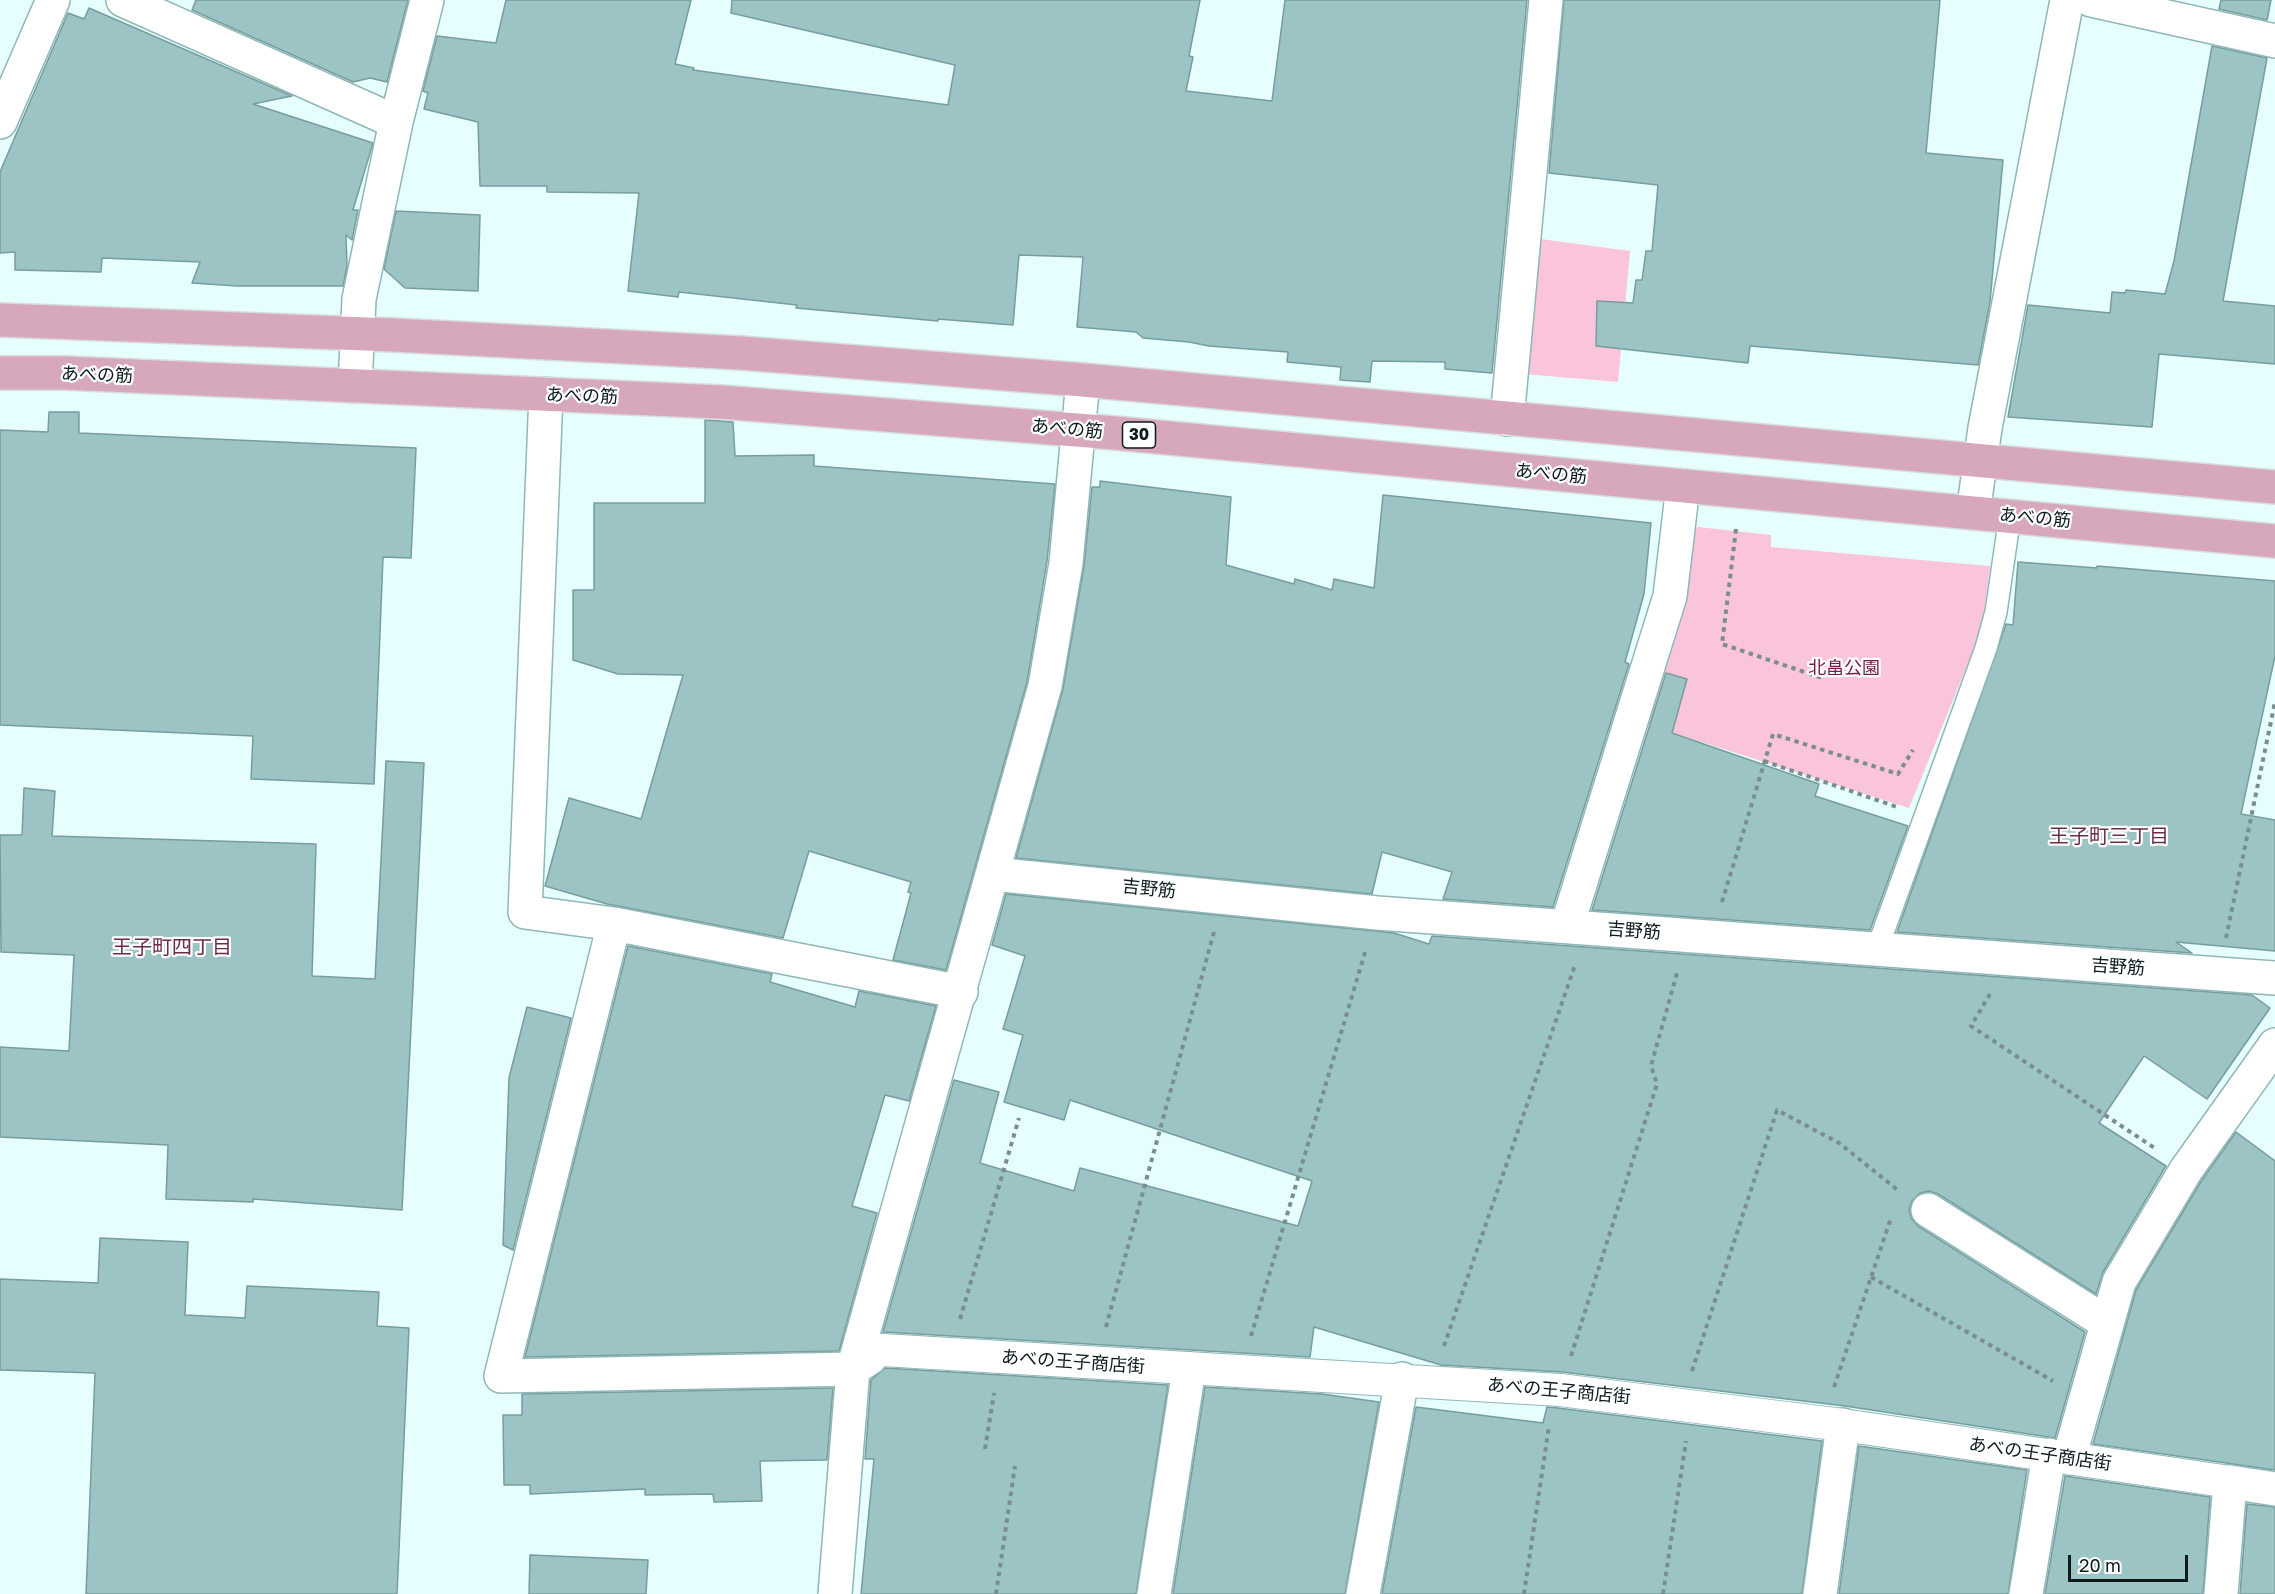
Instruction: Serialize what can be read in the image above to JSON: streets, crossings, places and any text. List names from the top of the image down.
{
  "streets": {
    "main road": ["あべの筋", "30"],
    "street": ["吉野筋", "あべの王子商店街"]
  },
  "districts": ["王子町三丁目", "王子町四丁目"],
  "parks": ["北畠公園"],
  "scale_bar": "20 m"
}
